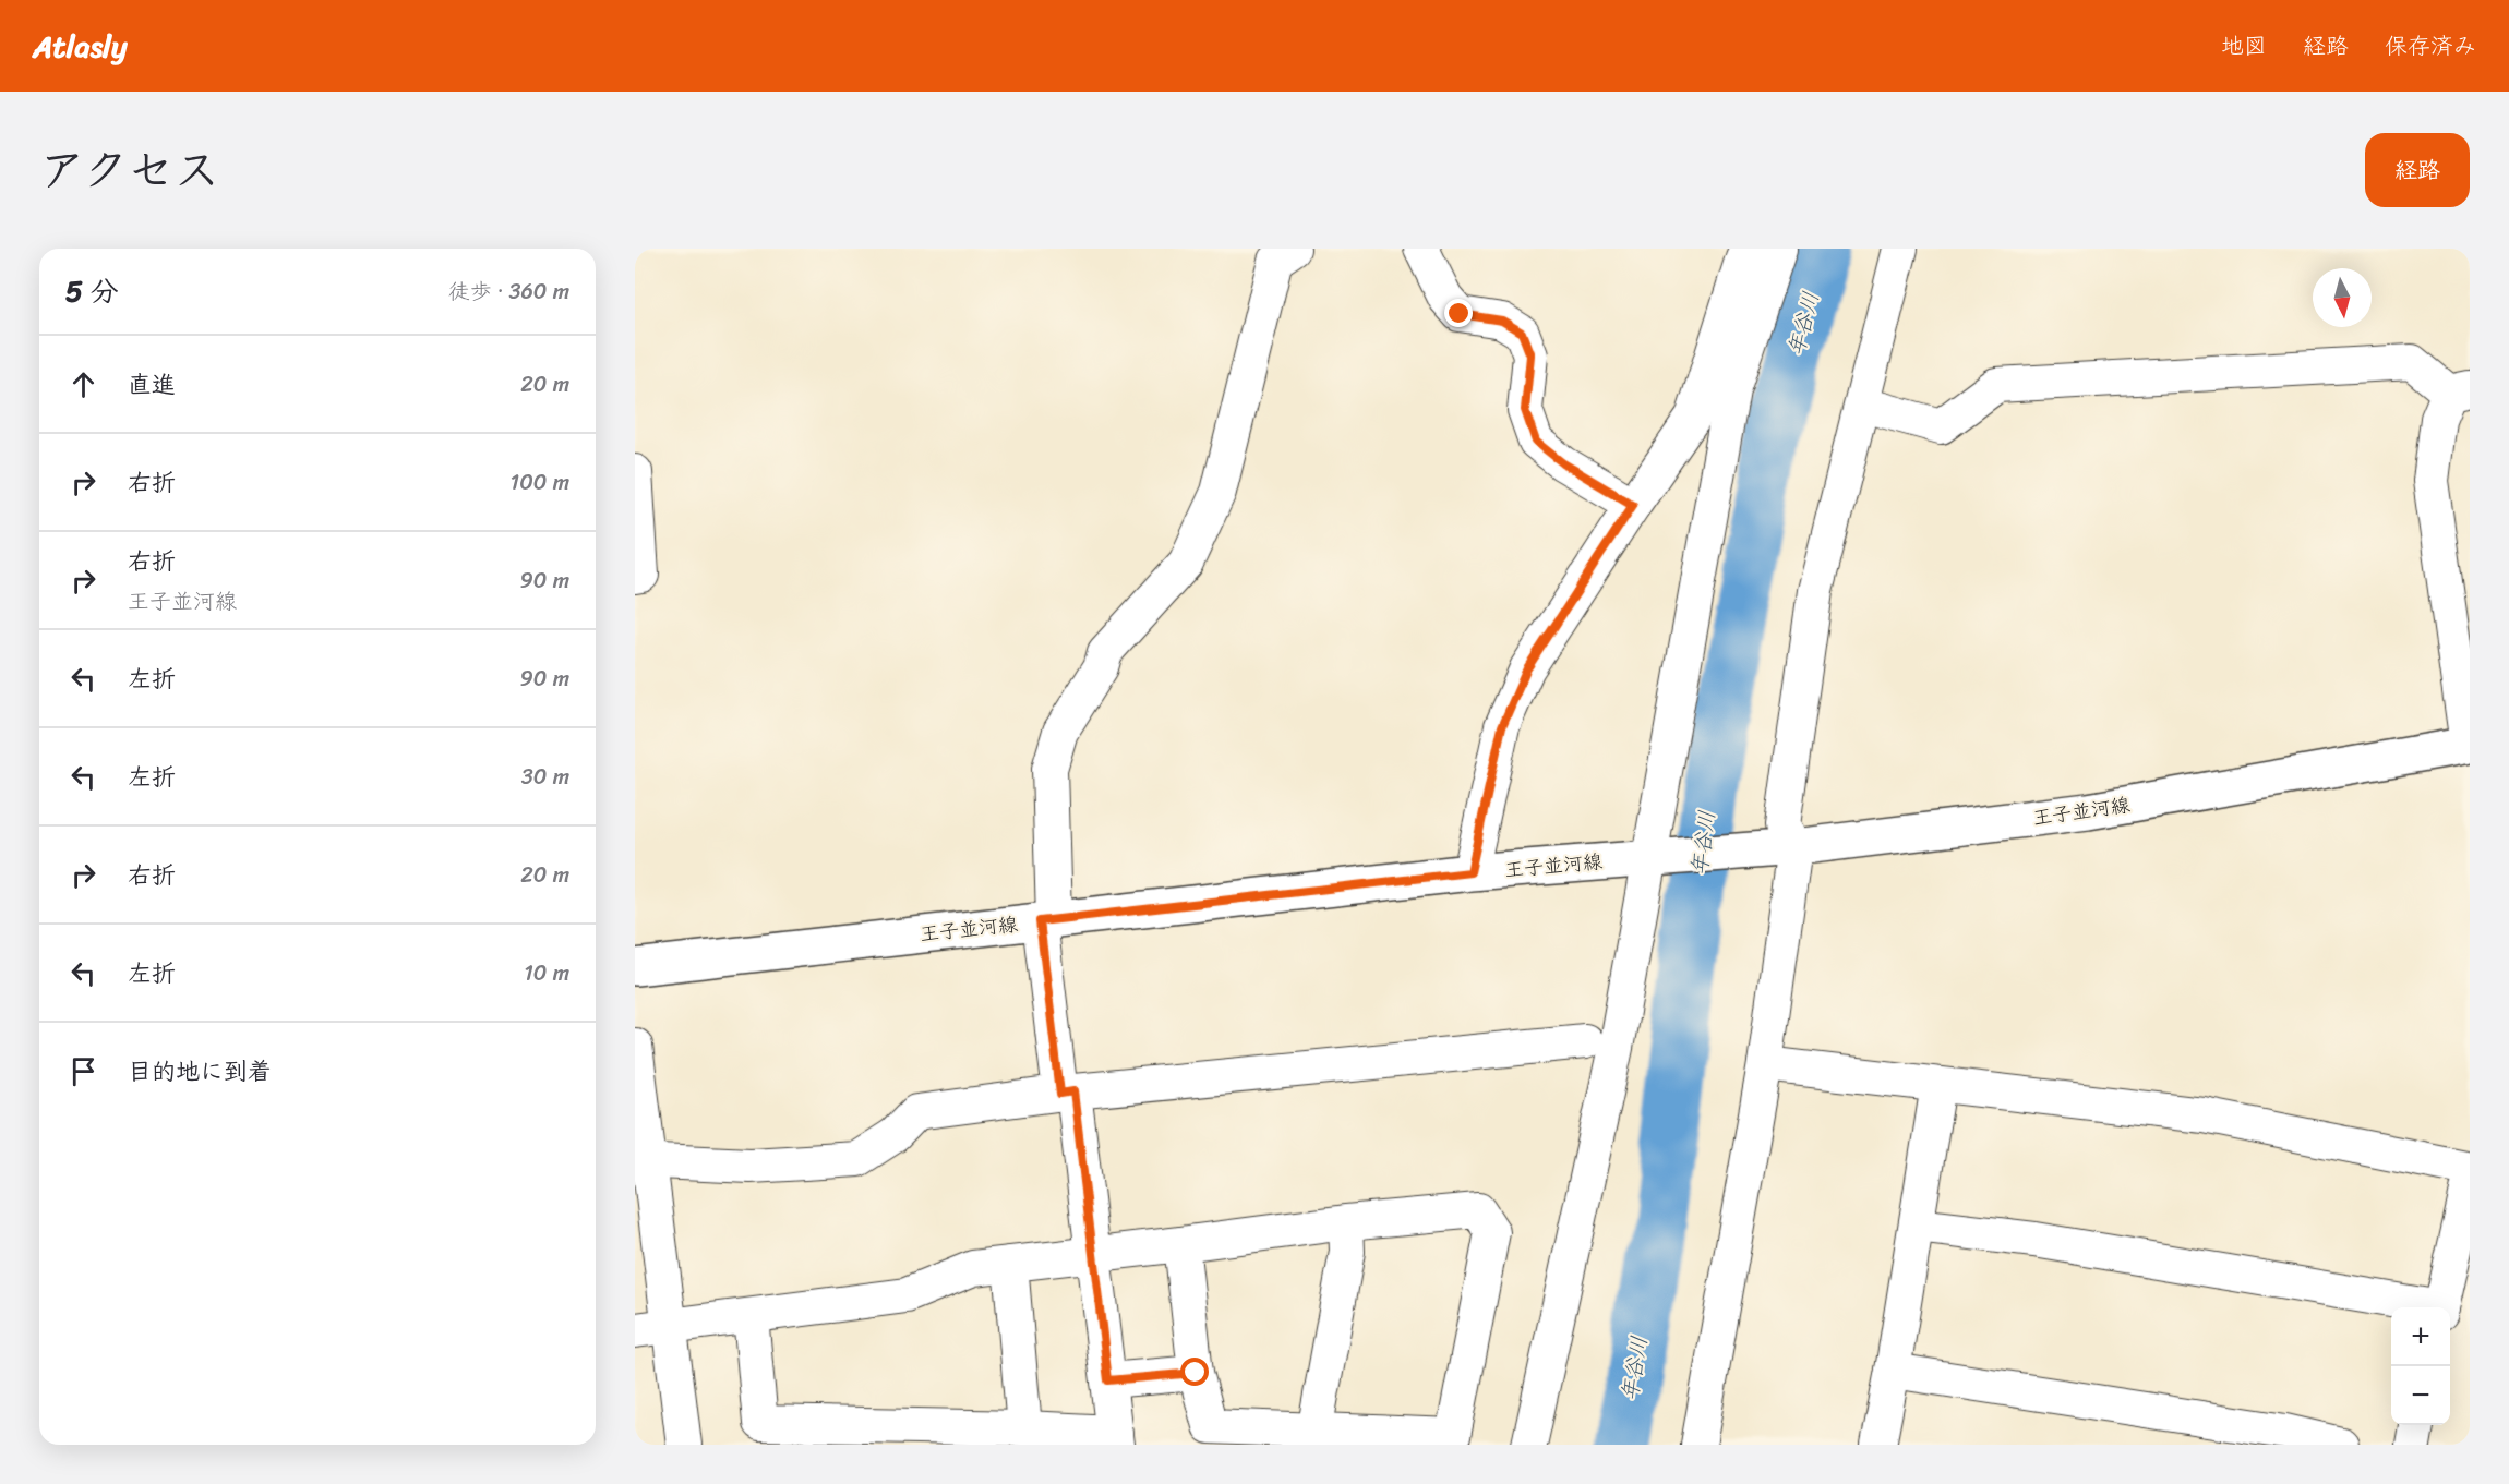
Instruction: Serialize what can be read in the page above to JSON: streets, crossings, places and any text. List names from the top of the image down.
{
  "streets": {
    "main road": ["王子並河線"]
  },
  "water": ["年谷川"],
  "north": "bottom",
  "page": {
    "header": "Atlasly",
    "nav": ["地図", "経路", "保存済み"],
    "title": "アクセス",
    "buttons": "経路",
    "heading": ["5 分", "徒歩 · 360 m"],
    "list": [
      ["直進", "20 m"],
      ["右折", "100 m"],
      ["右折", "王子並河線", "90 m"],
      ["左折", "90 m"],
      ["左折", "30 m"],
      ["右折", "20 m"],
      ["左折", "10 m"],
      "目的地に到着"
    ],
    "map_buttons": ["+", "−"]
  }
}
